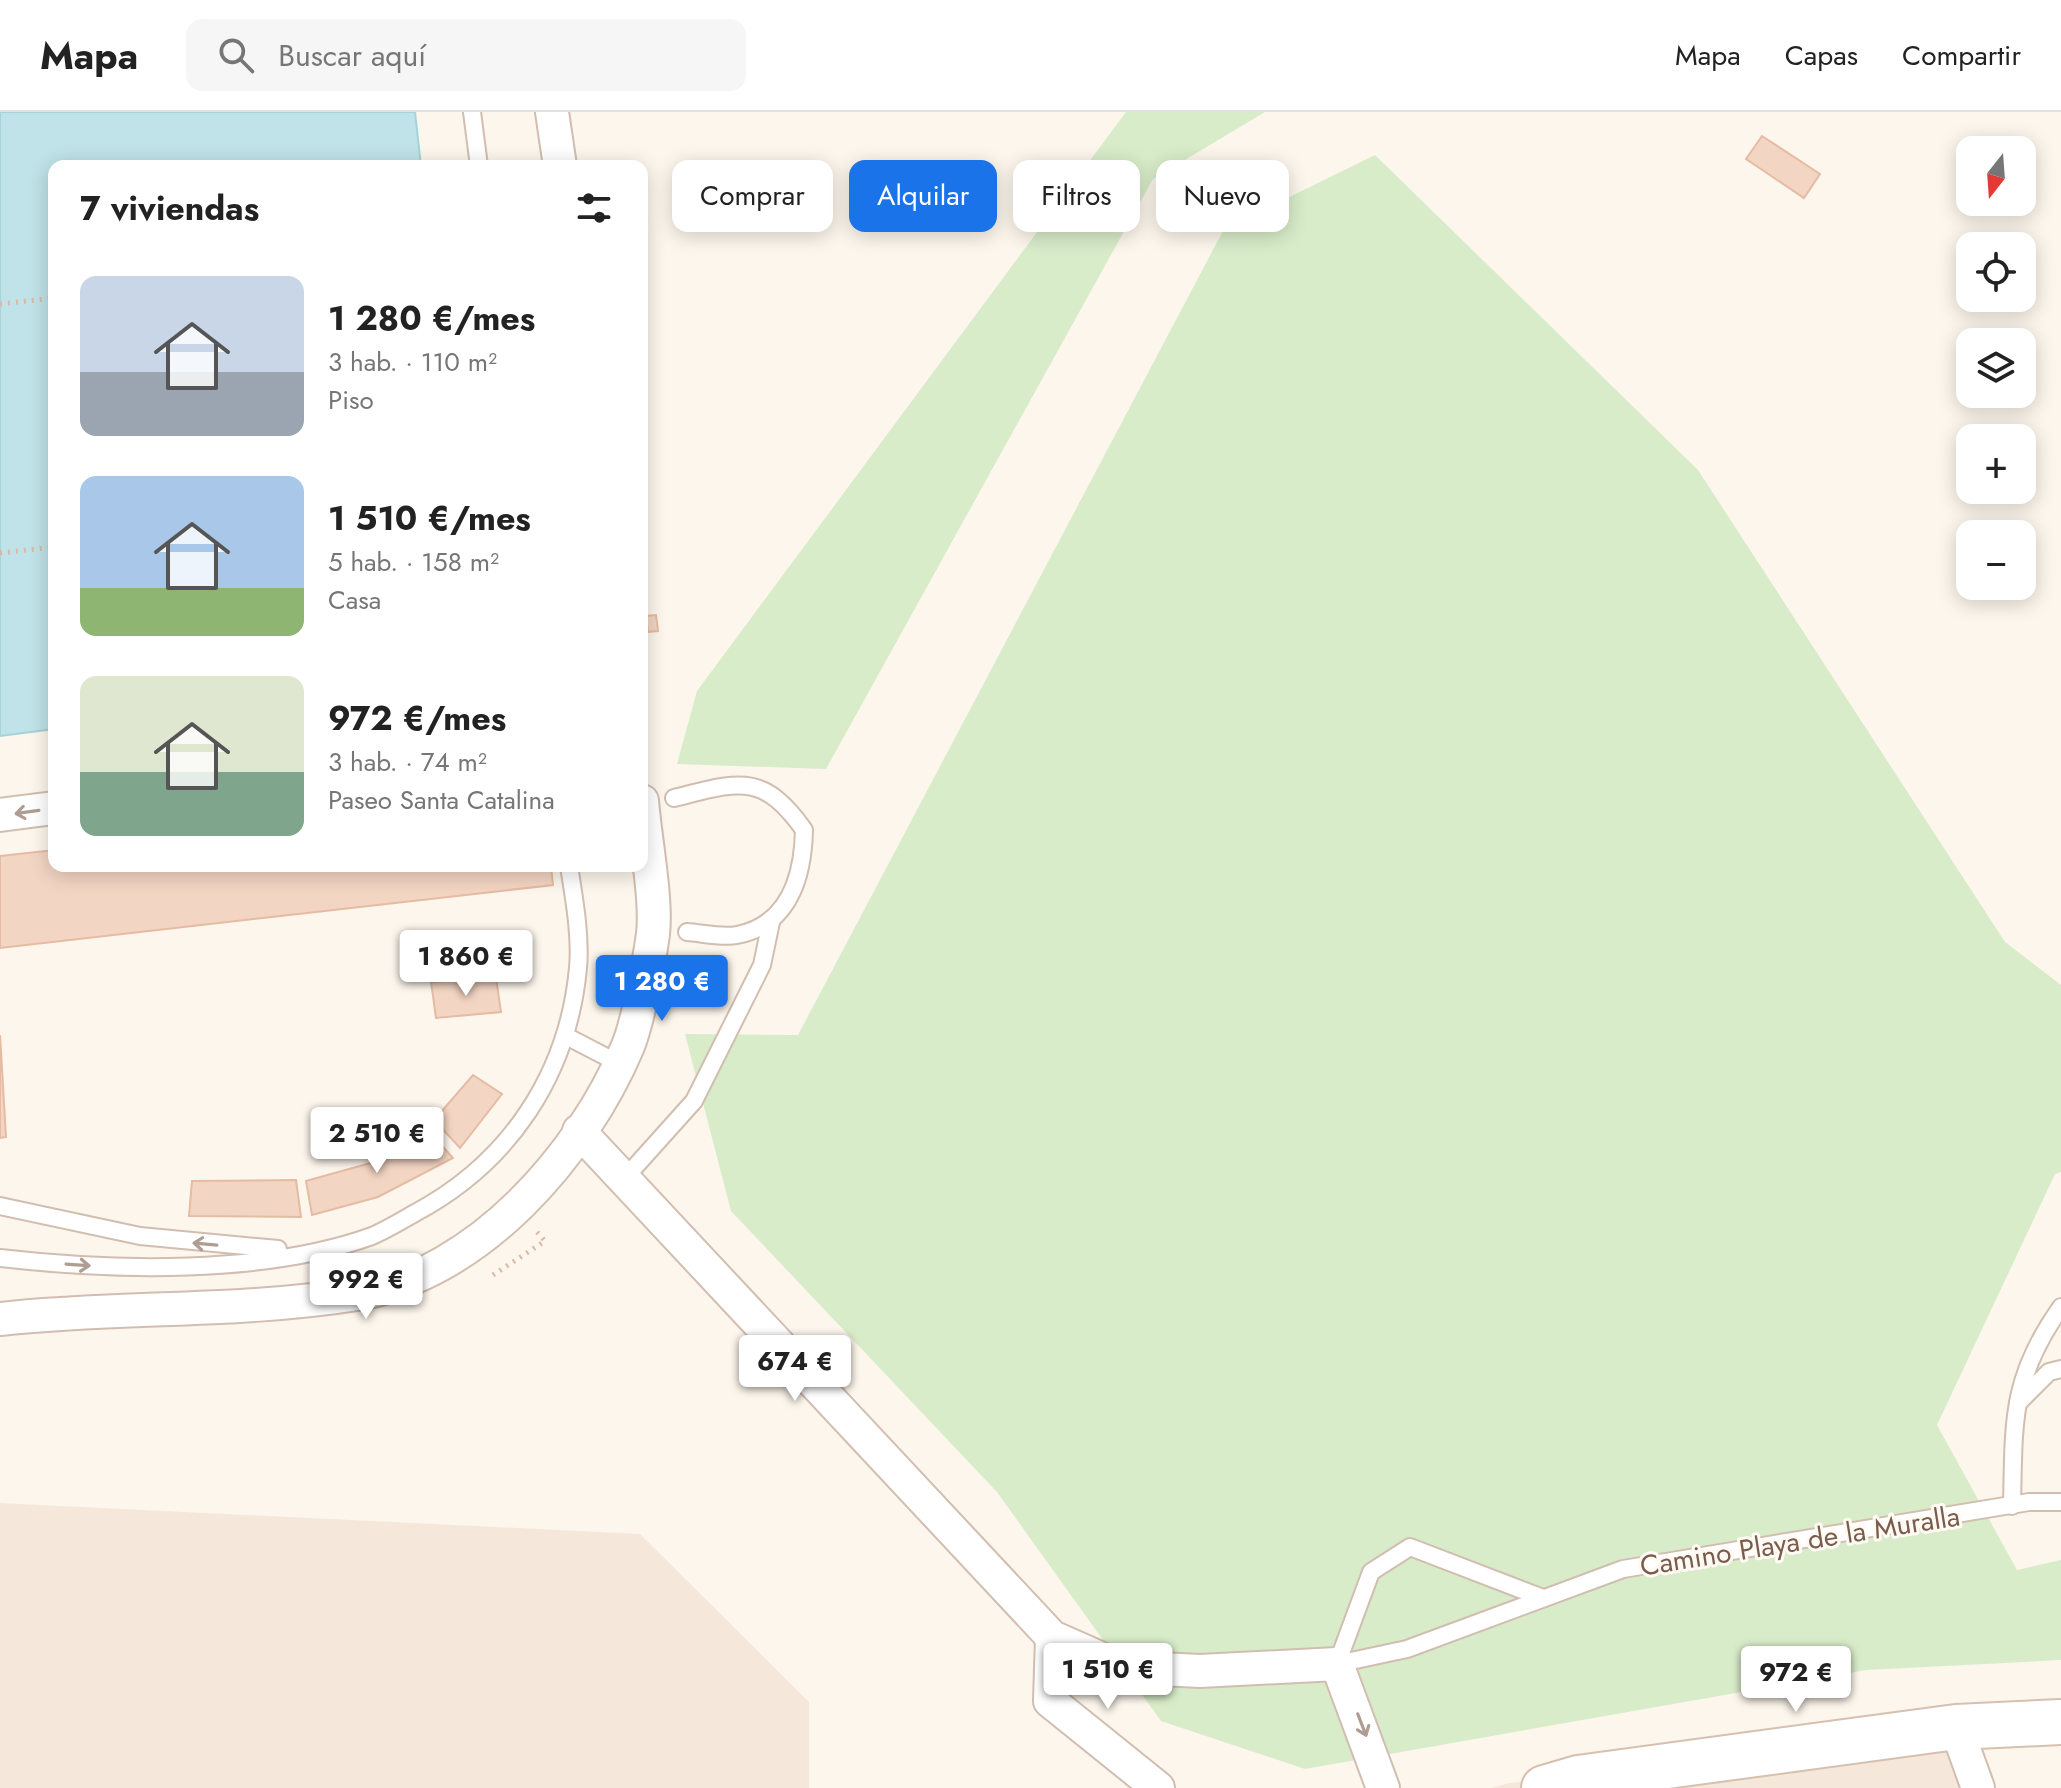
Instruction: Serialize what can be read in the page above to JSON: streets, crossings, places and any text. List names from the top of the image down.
{
  "streets": {
    "street": ["Camino Playa de la Muralla"]
  },
  "north": "bottom",
  "page": {
    "header": "Mapa",
    "search": "Buscar aquí",
    "nav": ["Mapa", "Capas", "Compartir"],
    "map_buttons": ["+", "−"],
    "chip": [
      "Comprar",
      "Alquilar",
      "Filtros",
      "Nuevo"
    ],
    "heading": "7 viviendas",
    "list": [
      {
        "name": "1 280 €/mes",
        "note": "3 hab. · 110 m² · Piso"
      },
      {
        "name": "1 510 €/mes",
        "note": "5 hab. · 158 m² · Casa"
      },
      {
        "name": "972 €/mes",
        "note": "3 hab. · 74 m² · Paseo Santa Catalina"
      }
    ],
    "price": [
      "1 860 €",
      "1 280 €",
      "2 510 €",
      "992 €",
      "674 €",
      "1 510 €",
      "972 €"
    ]
  }
}
